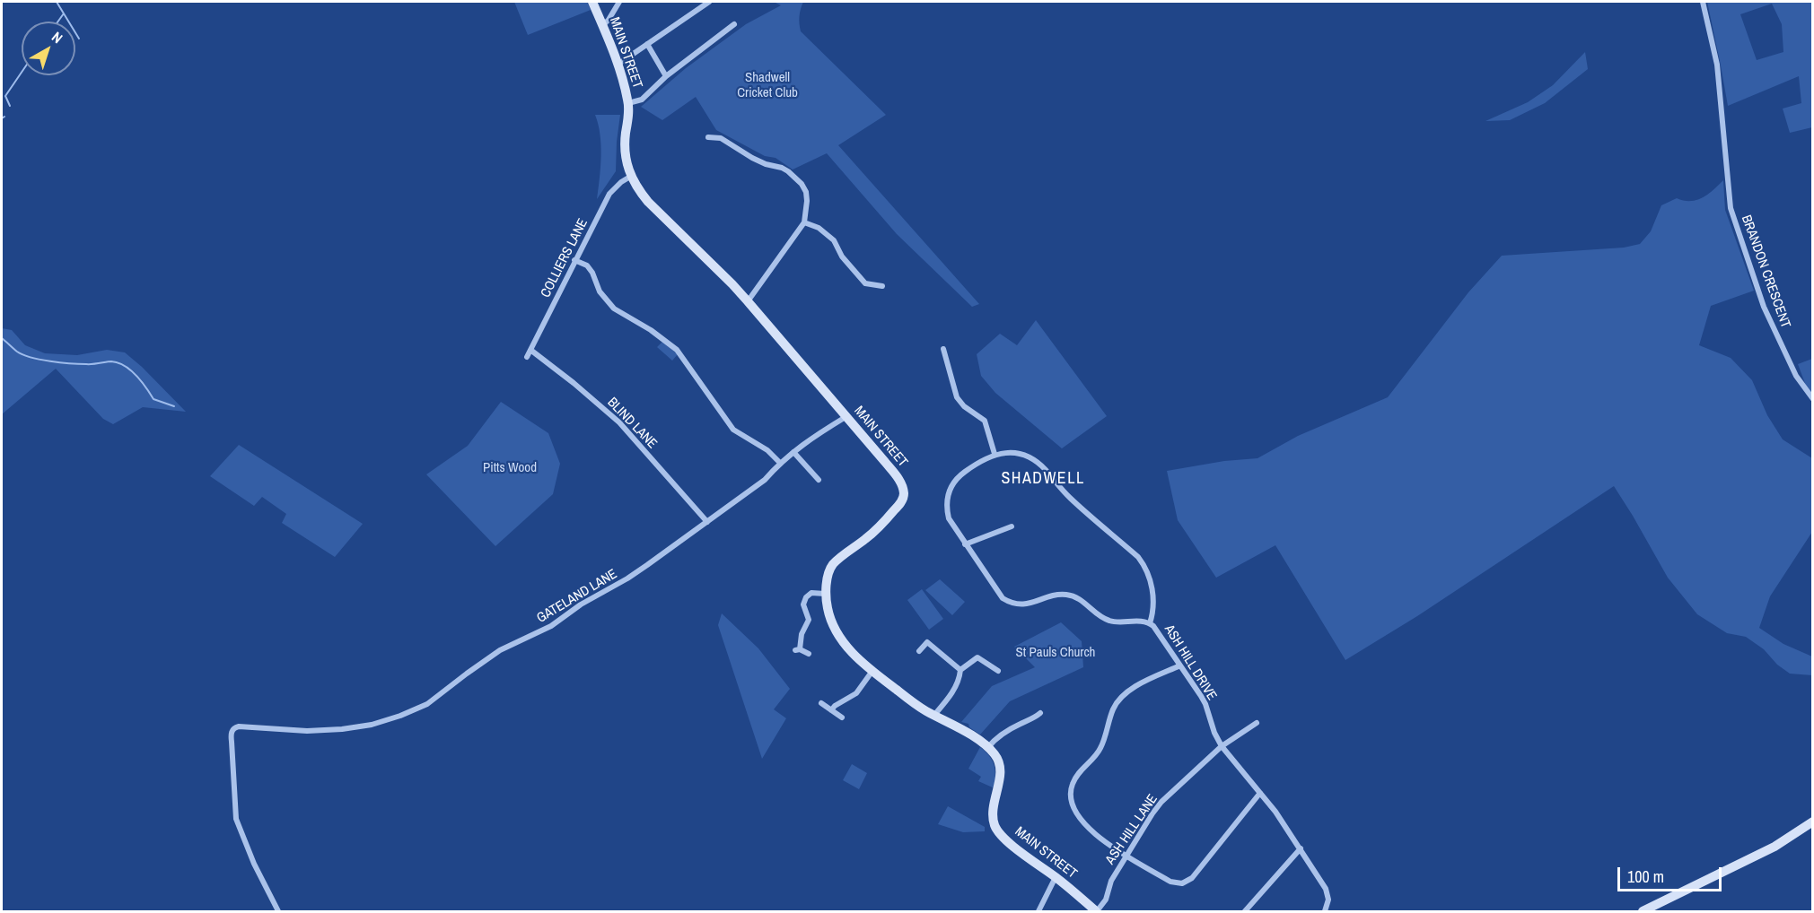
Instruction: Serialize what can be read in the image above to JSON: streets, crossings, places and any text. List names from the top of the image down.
{
  "streets": {
    "street": [
      "MAIN STREET",
      "COLLIERS LANE",
      "BRANDON CRESCENT",
      "BLIND LANE",
      "GATELAND LANE",
      "ASH HILL DRIVE",
      "ASH HILL LANE"
    ]
  },
  "crossings": [
    ["MAIN STREET", "COLLIERS LANE"],
    ["MAIN STREET", "GATELAND LANE"],
    ["MAIN STREET", "ASH HILL LANE"],
    ["COLLIERS LANE", "BLIND LANE"],
    ["BLIND LANE", "GATELAND LANE"],
    ["ASH HILL DRIVE", "ASH HILL LANE"]
  ],
  "districts": ["SHADWELL"],
  "parks": ["Shadwell Cricket Club", "Pitts Wood", "St Pauls Church"],
  "scale_bar": "100 m",
  "north": "top right"
}
